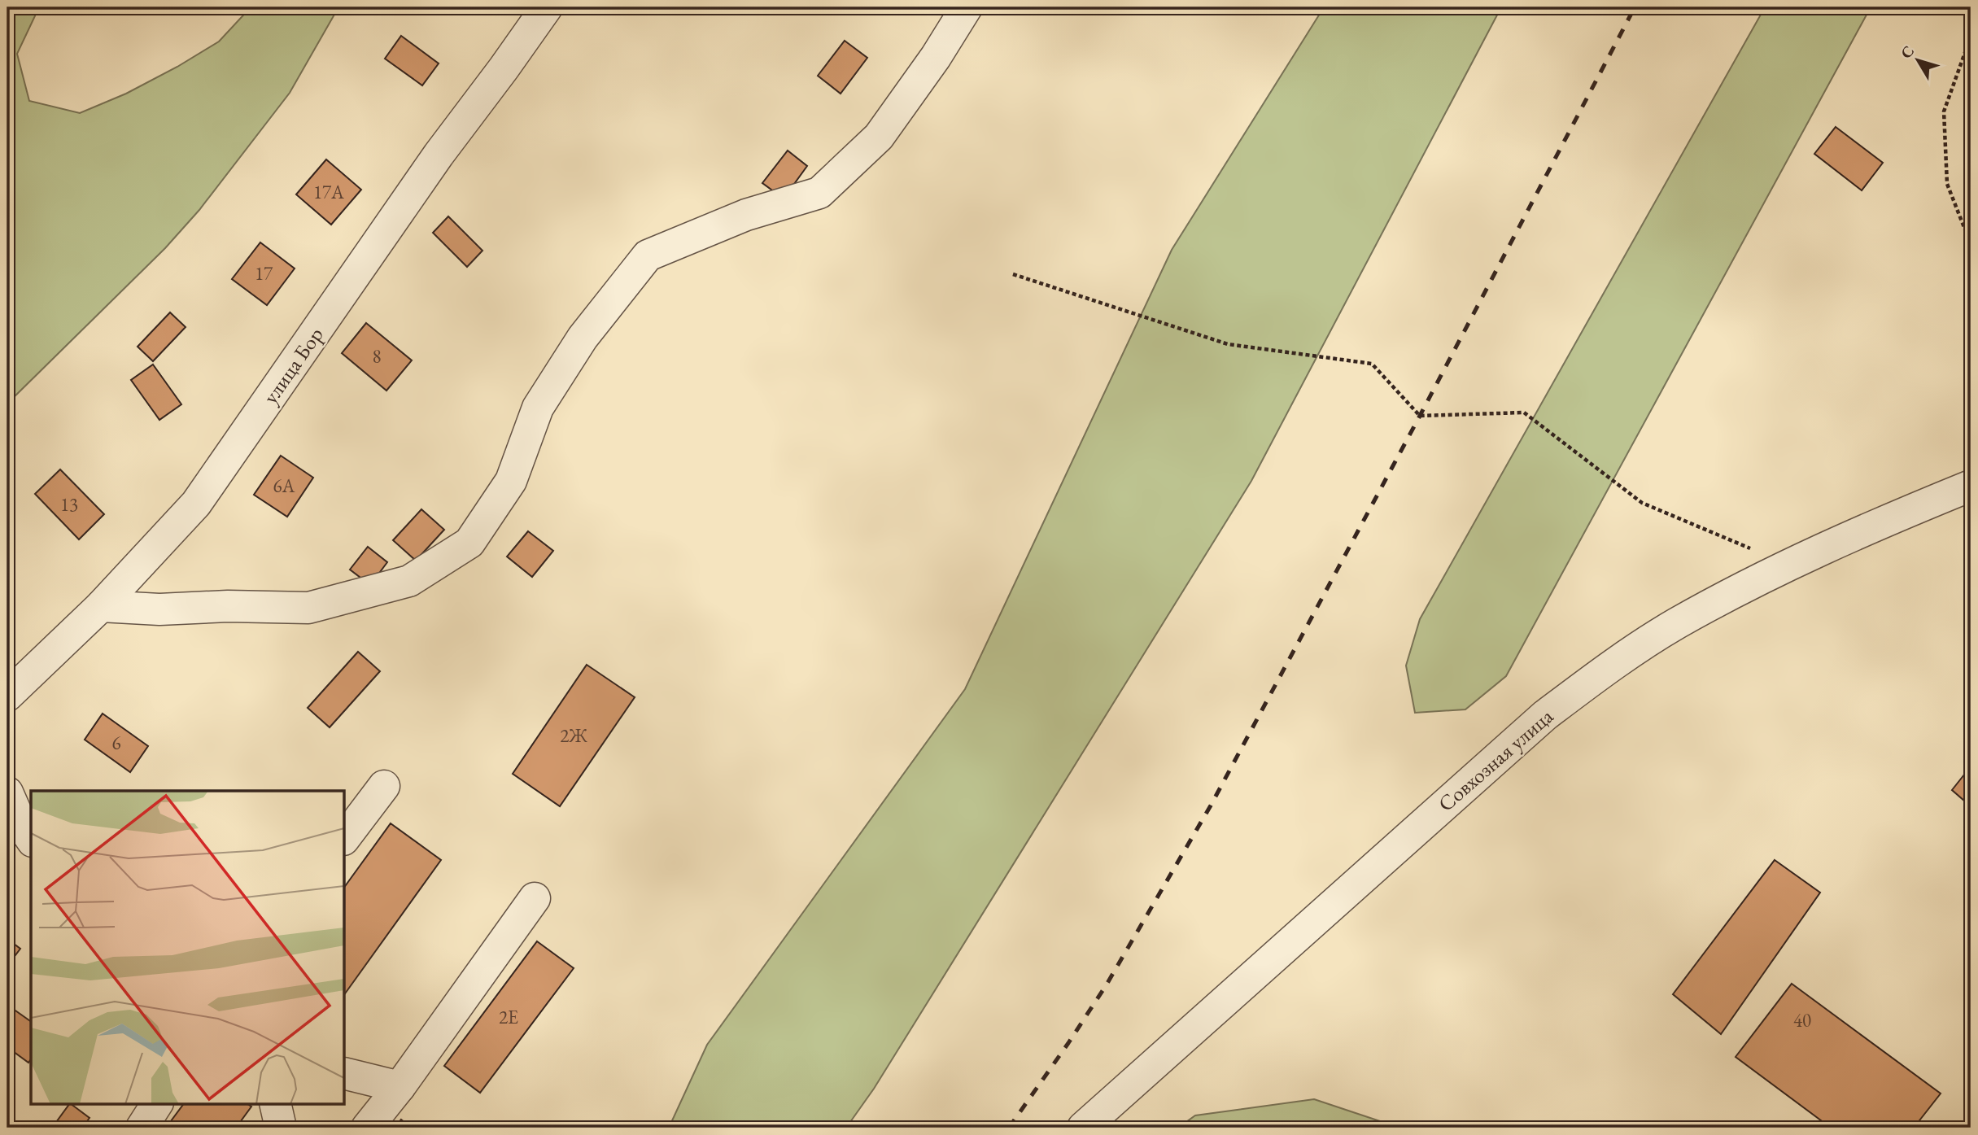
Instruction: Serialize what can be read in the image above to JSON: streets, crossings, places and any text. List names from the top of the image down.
{
  "streets": {
    "street": ["улица Бор", "Совхозная улица"]
  },
  "house_numbers": [
    "17А",
    "17",
    "8",
    "6А",
    "13",
    "2Ж",
    "6",
    "2Е",
    "40"
  ],
  "north": "top left"
}
